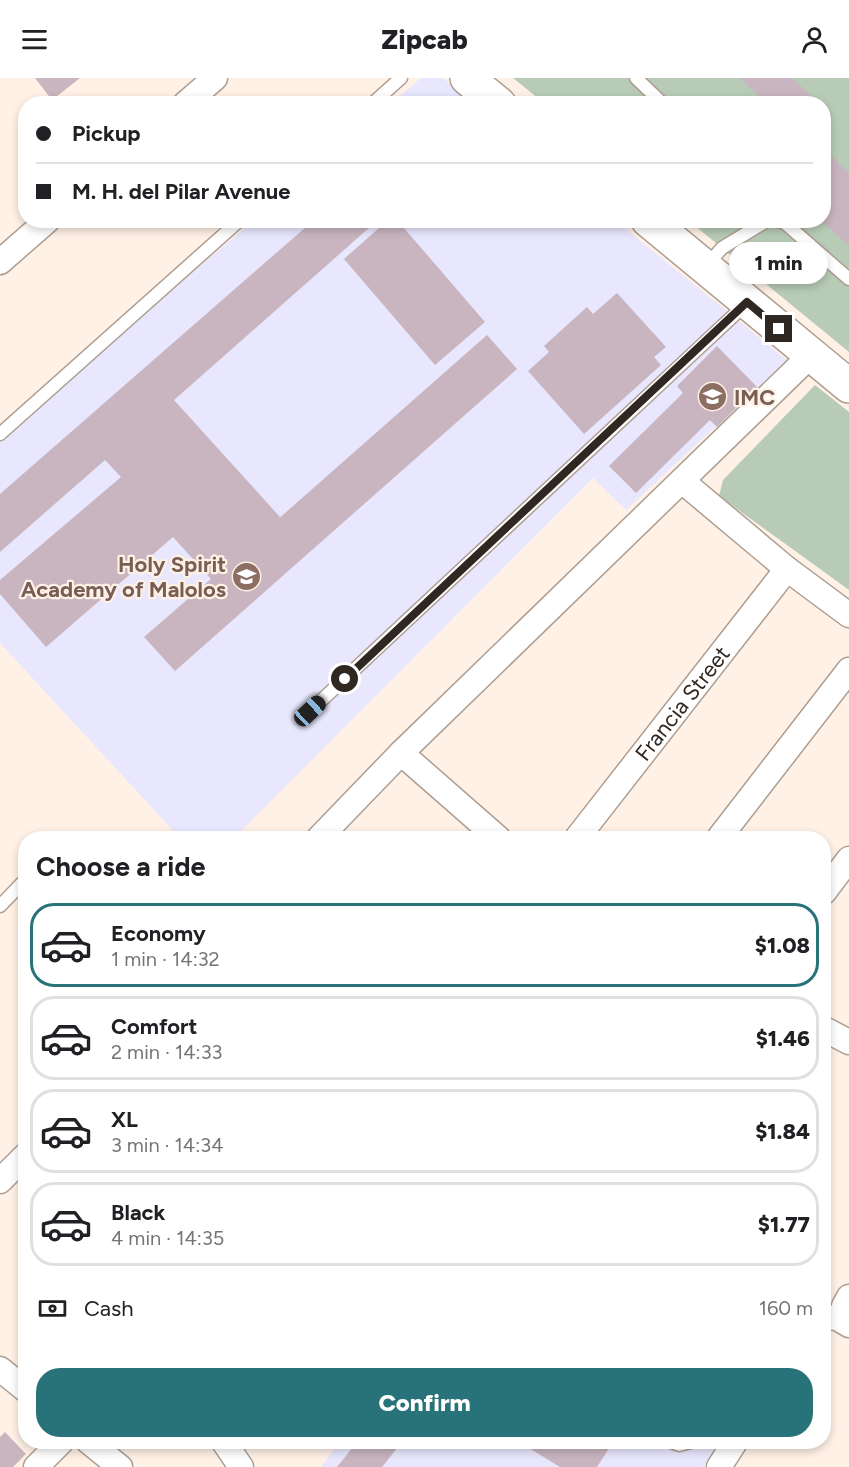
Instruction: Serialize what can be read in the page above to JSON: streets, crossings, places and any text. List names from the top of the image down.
{
  "streets": {
    "street": ["Francia Street"]
  },
  "places": {
    "school or university": ["IMC", "Holy Spirit Academy of Malolos"]
  },
  "page": {
    "header": "Zipcab",
    "banner": ["Pickup", "M. H. del Pilar Avenue"],
    "bubble": "1 min",
    "heading": "Choose a ride",
    "list": [
      {
        "name": "Economy",
        "note": "1 min · 14:32",
        "value": "$1.08"
      },
      {
        "name": "Comfort",
        "note": "2 min · 14:33",
        "value": "$1.46"
      },
      {
        "name": "XL",
        "note": "3 min · 14:34",
        "value": "$1.84"
      },
      {
        "name": "Black",
        "note": "4 min · 14:35",
        "value": "$1.77"
      }
    ],
    "pay": ["Cash", "160 m"],
    "buttons": "Confirm"
  }
}
